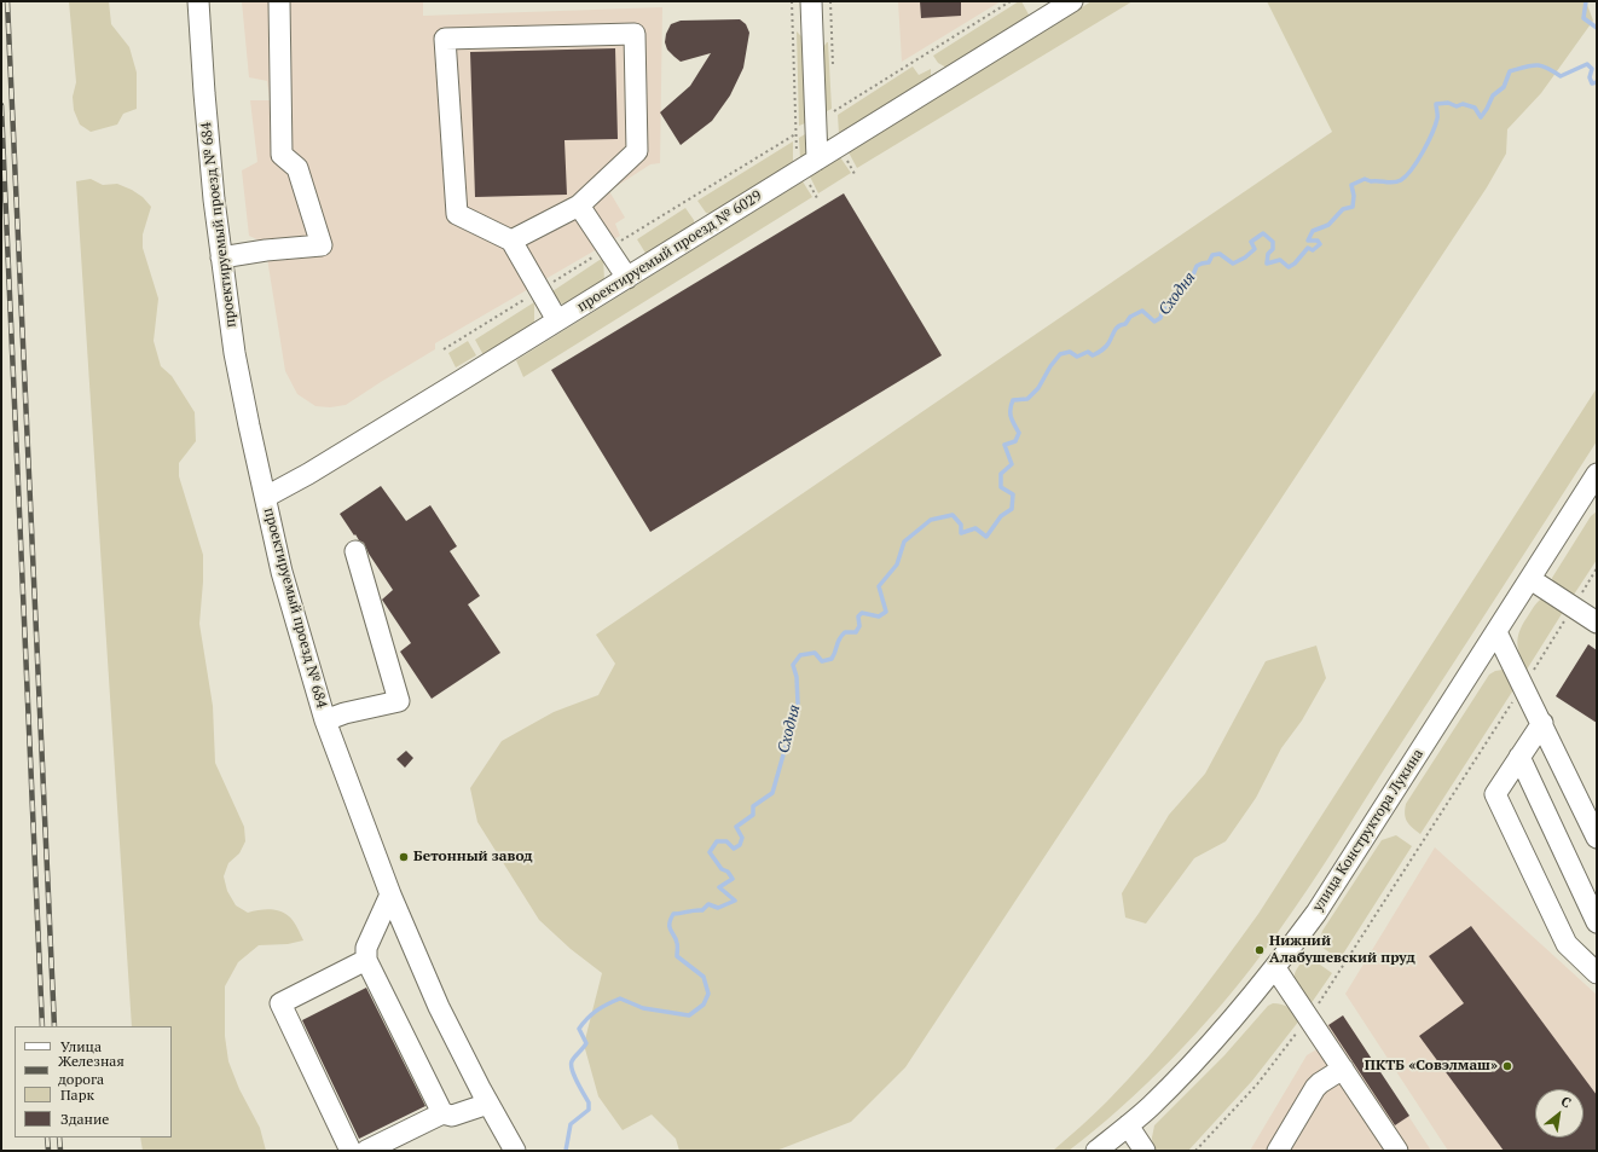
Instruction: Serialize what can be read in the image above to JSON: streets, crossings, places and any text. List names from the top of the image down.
{
  "streets": {
    "street": ["проектируемый проезд № 684", "проектируемый проезд № 6029", "улица Конструктора Лукина"]
  },
  "crossings": [
    ["проектируемый проезд № 684", "проектируемый проезд № 6029"]
  ],
  "water": ["Сходня"],
  "places": ["Бетонный завод", "Нижний Алабушевский пруд", "ПКТБ «Совэлмаш»"],
  "legend": [
    "Улица",
    "Железная дорога",
    "Парк",
    "Здание"
  ],
  "north": "top right"
}
